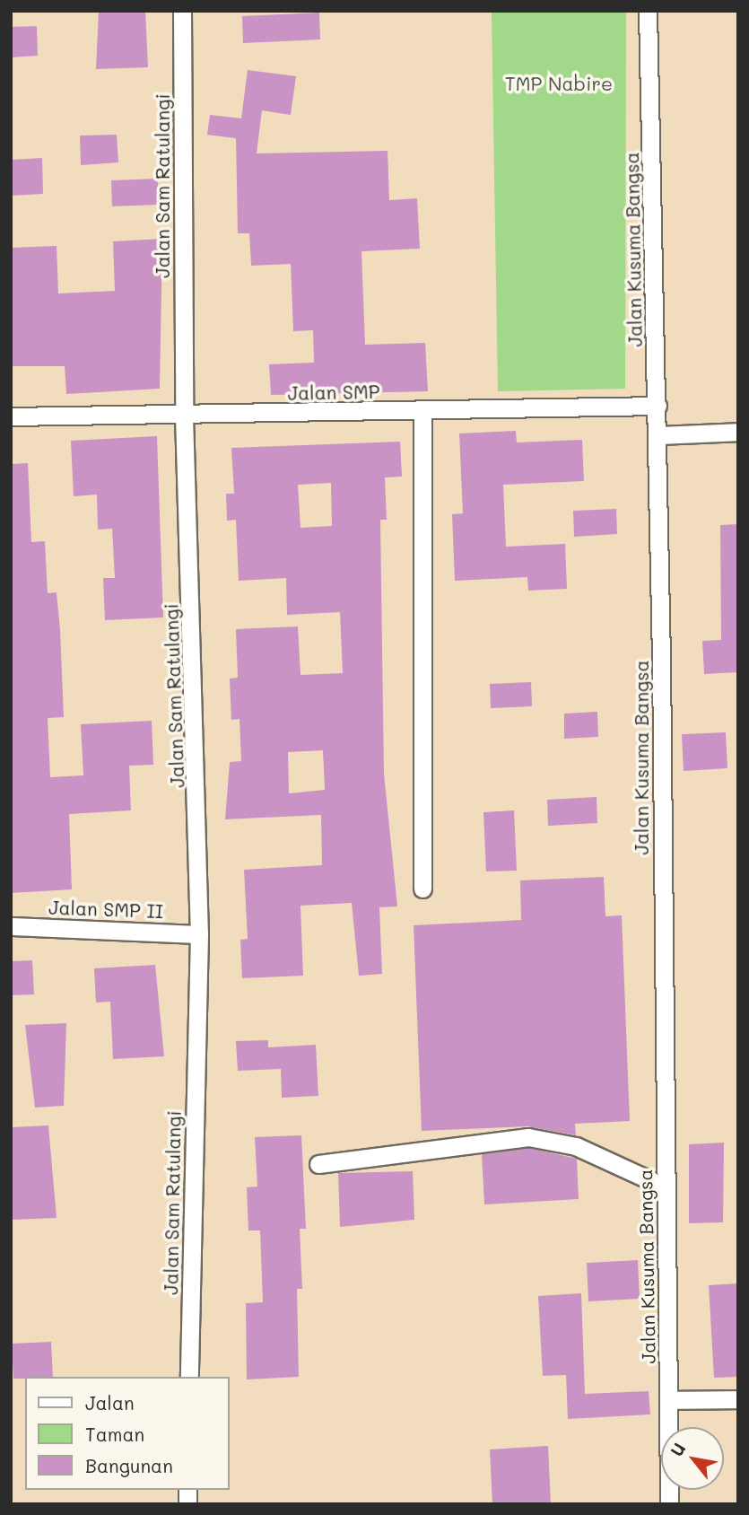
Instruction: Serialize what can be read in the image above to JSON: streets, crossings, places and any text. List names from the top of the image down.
{
  "streets": {
    "street": [
      "Jalan Sam Ratulangi",
      "Jalan Kusuma Bangsa",
      "Jalan SMP",
      "Jalan SMP II"
    ]
  },
  "crossings": [
    ["Jalan Sam Ratulangi", "Jalan SMP"],
    ["Jalan Sam Ratulangi", "Jalan SMP II"],
    ["Jalan Kusuma Bangsa", "Jalan SMP"]
  ],
  "parks": ["TMP Nabire"],
  "legend": ["Jalan", "Taman", "Bangunan"],
  "north": "top left"
}
